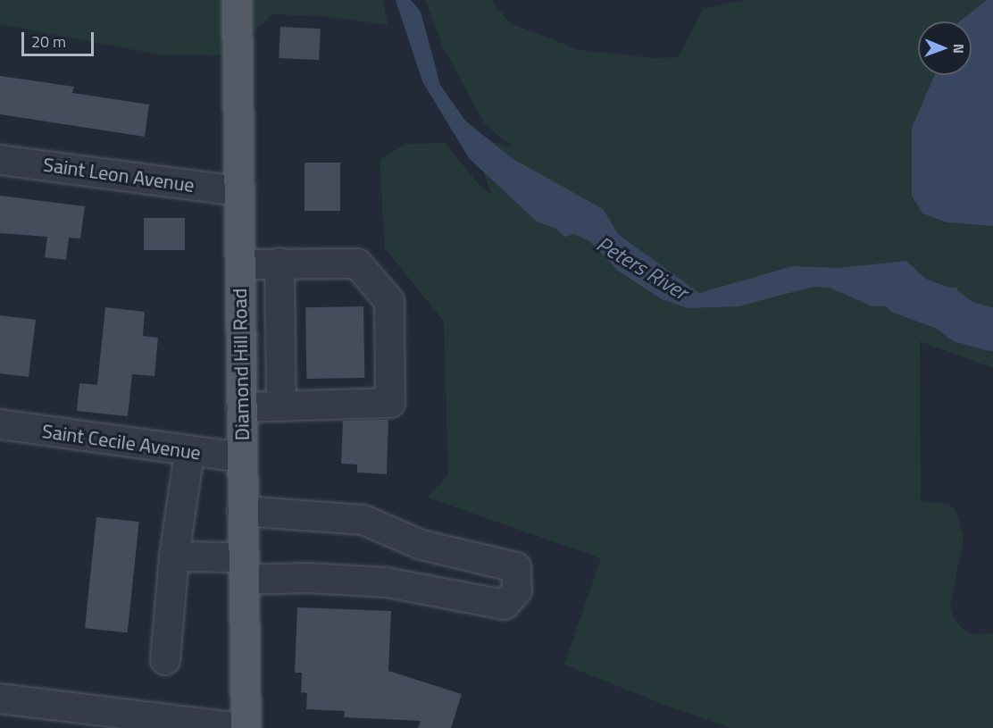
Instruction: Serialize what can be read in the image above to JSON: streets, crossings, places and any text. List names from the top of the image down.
{
  "streets": {
    "main road": ["Diamond Hill Road"],
    "street": ["Saint Leon Avenue", "Saint Cecile Avenue"]
  },
  "crossings": [
    ["Saint Leon Avenue", "Diamond Hill Road"],
    ["Diamond Hill Road", "Saint Cecile Avenue"]
  ],
  "water": ["Peters River"],
  "scale_bar": "20 m",
  "north": "right"
}
